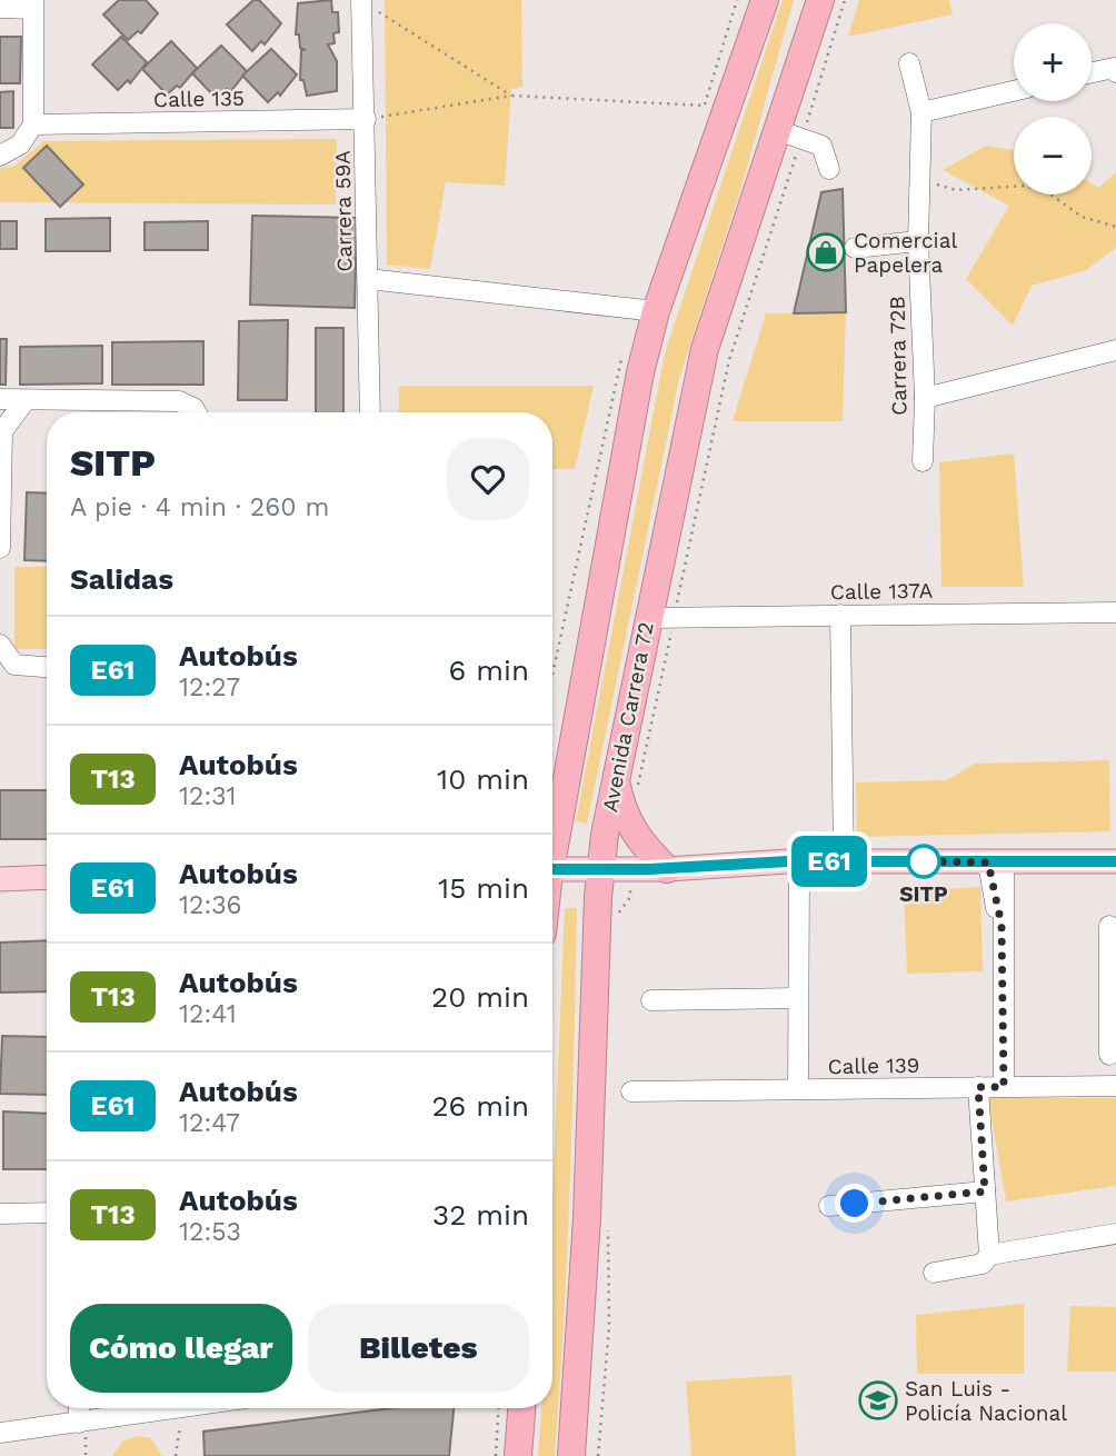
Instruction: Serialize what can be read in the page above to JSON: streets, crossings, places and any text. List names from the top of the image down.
{
  "streets": {
    "highway": ["Avenida Carrera 72"],
    "street": [
      "Calle 135",
      "Carrera 59A",
      "Carrera 72B",
      "Calle 137A",
      "Calle 139"
    ]
  },
  "crossings": [
    ["Calle 135", "Carrera 59A"],
    ["Calle 137A", "Avenida Carrera 72"]
  ],
  "places": {
    "shop": ["Comercial Papelera"],
    "other": ["SITP"],
    "school or university": ["San Luis - Policía Nacional"]
  },
  "lines": ["bus line E61"],
  "page": {
    "on_map": "E61",
    "map_buttons": ["+", "−"],
    "heading": [
      ["SITP", "A pie · 4 min · 260 m"],
      "Salidas"
    ],
    "list": [
      {
        "mark": "E61",
        "name": "Autobús",
        "note": "12:27",
        "value": "6 min"
      },
      {
        "mark": "T13",
        "name": "Autobús",
        "note": "12:31",
        "value": "10 min"
      },
      {
        "mark": "E61",
        "name": "Autobús",
        "note": "12:36",
        "value": "15 min"
      },
      {
        "mark": "T13",
        "name": "Autobús",
        "note": "12:41",
        "value": "20 min"
      },
      {
        "mark": "E61",
        "name": "Autobús",
        "note": "12:47",
        "value": "26 min"
      },
      {
        "mark": "T13",
        "name": "Autobús",
        "note": "12:53",
        "value": "32 min"
      }
    ],
    "buttons": ["Cómo llegar", "Billetes"]
  }
}
